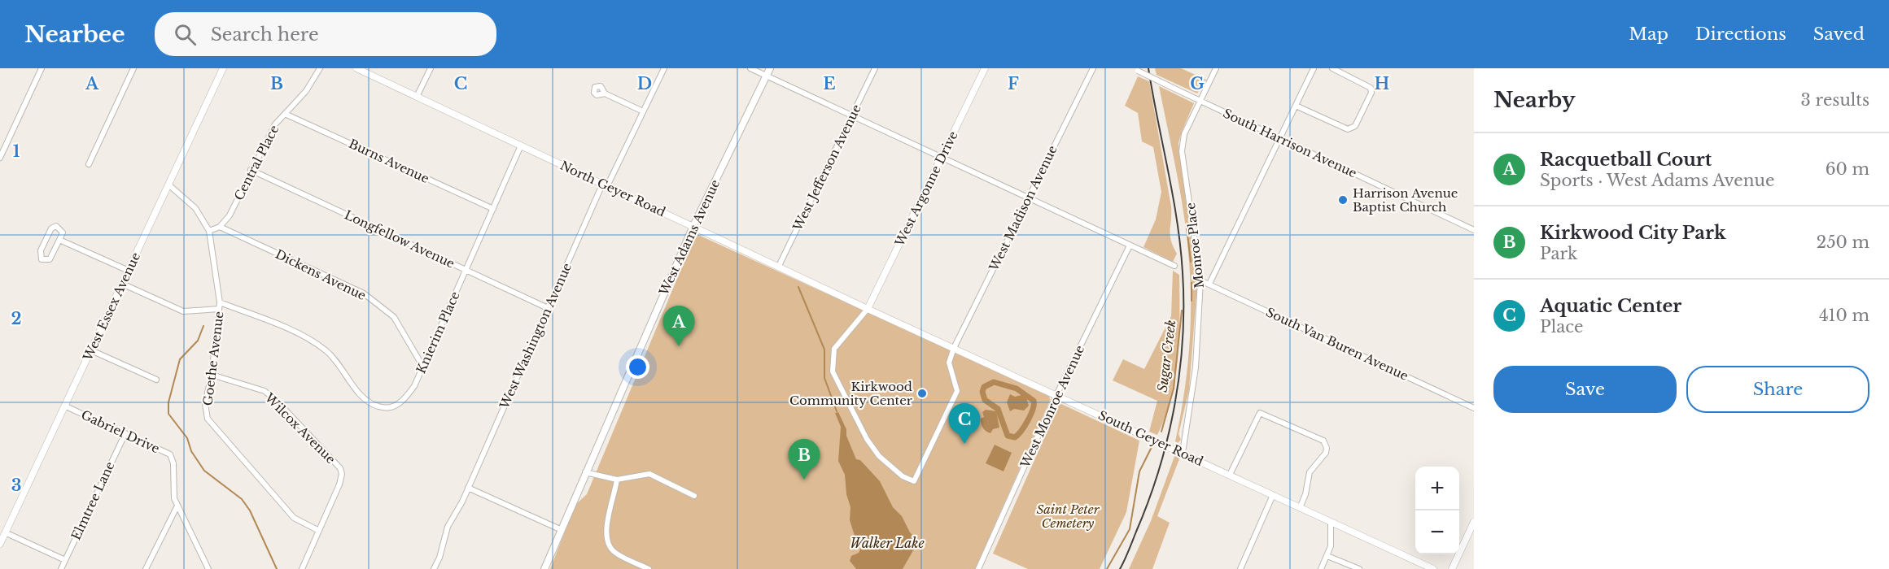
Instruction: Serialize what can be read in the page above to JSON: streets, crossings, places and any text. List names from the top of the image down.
{
  "streets": {
    "main road": ["West Adams Avenue"],
    "street": [
      "South Harrison Avenue",
      "Burns Avenue",
      "Central Place",
      "West Jefferson Avenue",
      "North Geyer Road",
      "West Argonne Drive",
      "West Madison Avenue",
      "Longfellow Avenue",
      "Monroe Place",
      "Dickens Avenue",
      "West Essex Avenue",
      "Knierim Place",
      "West Washington Avenue",
      "South Van Buren Avenue",
      "Goethe Avenue",
      "West Monroe Avenue",
      "Wilcox Avenue",
      "Gabriel Drive",
      "South Geyer Road",
      "Elmtree Lane"
    ]
  },
  "crossings": [
    ["South Harrison Avenue", "Monroe Place"],
    ["Burns Avenue", "Central Place"],
    ["Burns Avenue", "Knierim Place"],
    ["Central Place", "Longfellow Avenue"],
    ["Central Place", "Dickens Avenue"],
    ["West Jefferson Avenue", "North Geyer Road"],
    ["North Geyer Road", "West Argonne Drive"],
    ["North Geyer Road", "West Adams Avenue"],
    ["North Geyer Road", "Knierim Place"],
    ["North Geyer Road", "West Washington Avenue"],
    ["North Geyer Road", "South Geyer Road"],
    ["West Argonne Drive", "South Geyer Road"],
    ["West Madison Avenue", "South Geyer Road"],
    ["Longfellow Avenue", "Knierim Place"],
    ["Longfellow Avenue", "West Washington Avenue"],
    ["Monroe Place", "South Van Buren Avenue"],
    ["Monroe Place", "South Geyer Road"],
    ["Dickens Avenue", "Knierim Place"],
    ["West Essex Avenue", "Goethe Avenue"],
    ["West Essex Avenue", "Gabriel Drive"],
    ["Knierim Place", "Goethe Avenue"],
    ["Goethe Avenue", "Wilcox Avenue"],
    ["West Monroe Avenue", "South Geyer Road"],
    ["Gabriel Drive", "Elmtree Lane"]
  ],
  "water": ["Sugar Creek", "Walker Lake"],
  "parks": ["Saint Peter Cemetery"],
  "places": ["Harrison Avenue Baptist Church", "Kirkwood Community Center"],
  "page": {
    "header": "Nearbee",
    "search": "Search here",
    "nav": ["Map", "Directions", "Saved"],
    "heading": ["Nearby", "3 results"],
    "list": [
      {
        "mark": "A",
        "name": "Racquetball Court",
        "note": "Sports · West Adams Avenue",
        "value": "60 m"
      },
      {
        "mark": "B",
        "name": "Kirkwood City Park",
        "note": "Park",
        "value": "250 m"
      },
      {
        "mark": "C",
        "name": "Aquatic Center",
        "note": "Place",
        "value": "410 m"
      }
    ],
    "pins": ["A", "C", "B"],
    "buttons": ["Save", "Share"],
    "map_buttons": ["+", "−"]
  },
  "grid": {
    "columns": [
      "A",
      "B",
      "C",
      "D",
      "E",
      "F",
      "G",
      "H"
    ],
    "rows": ["1", "2", "3"]
  }
}
